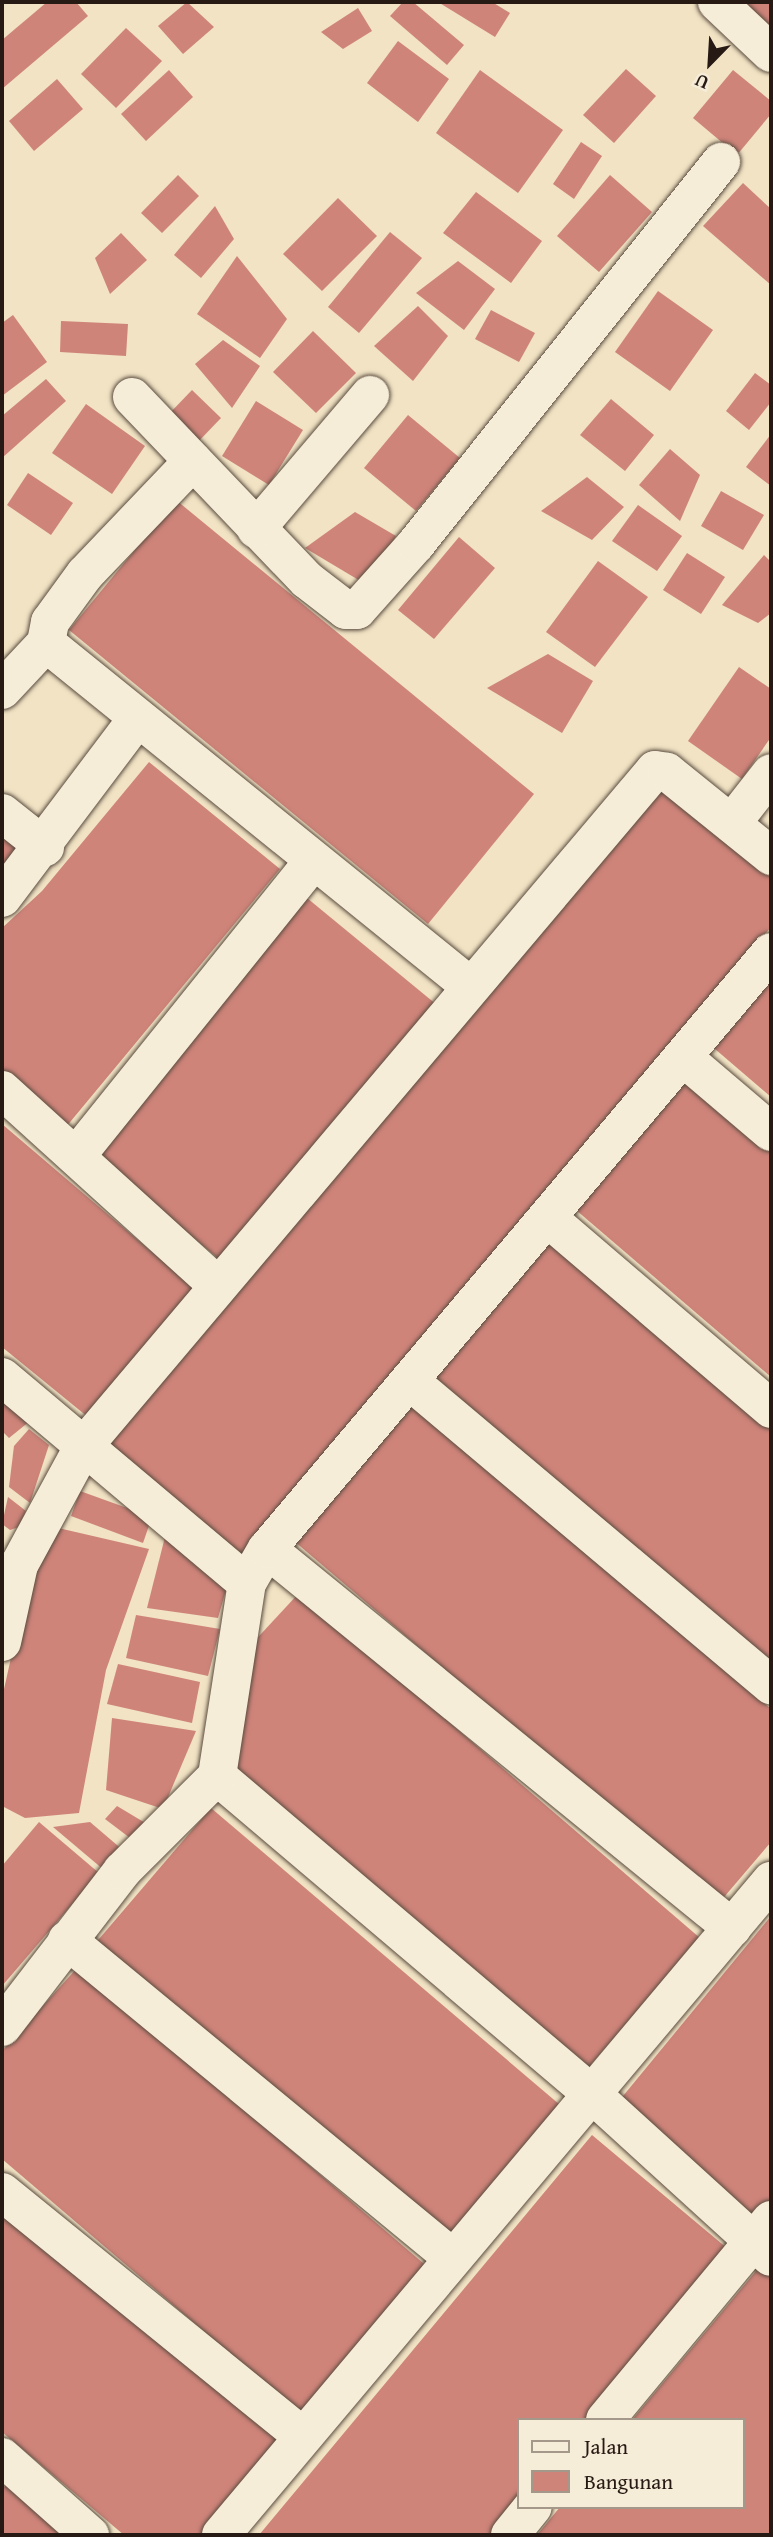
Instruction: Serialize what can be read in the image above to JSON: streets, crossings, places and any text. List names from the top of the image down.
{
  "legend": ["Jalan", "Bangunan"],
  "north": "bottom left"
}
